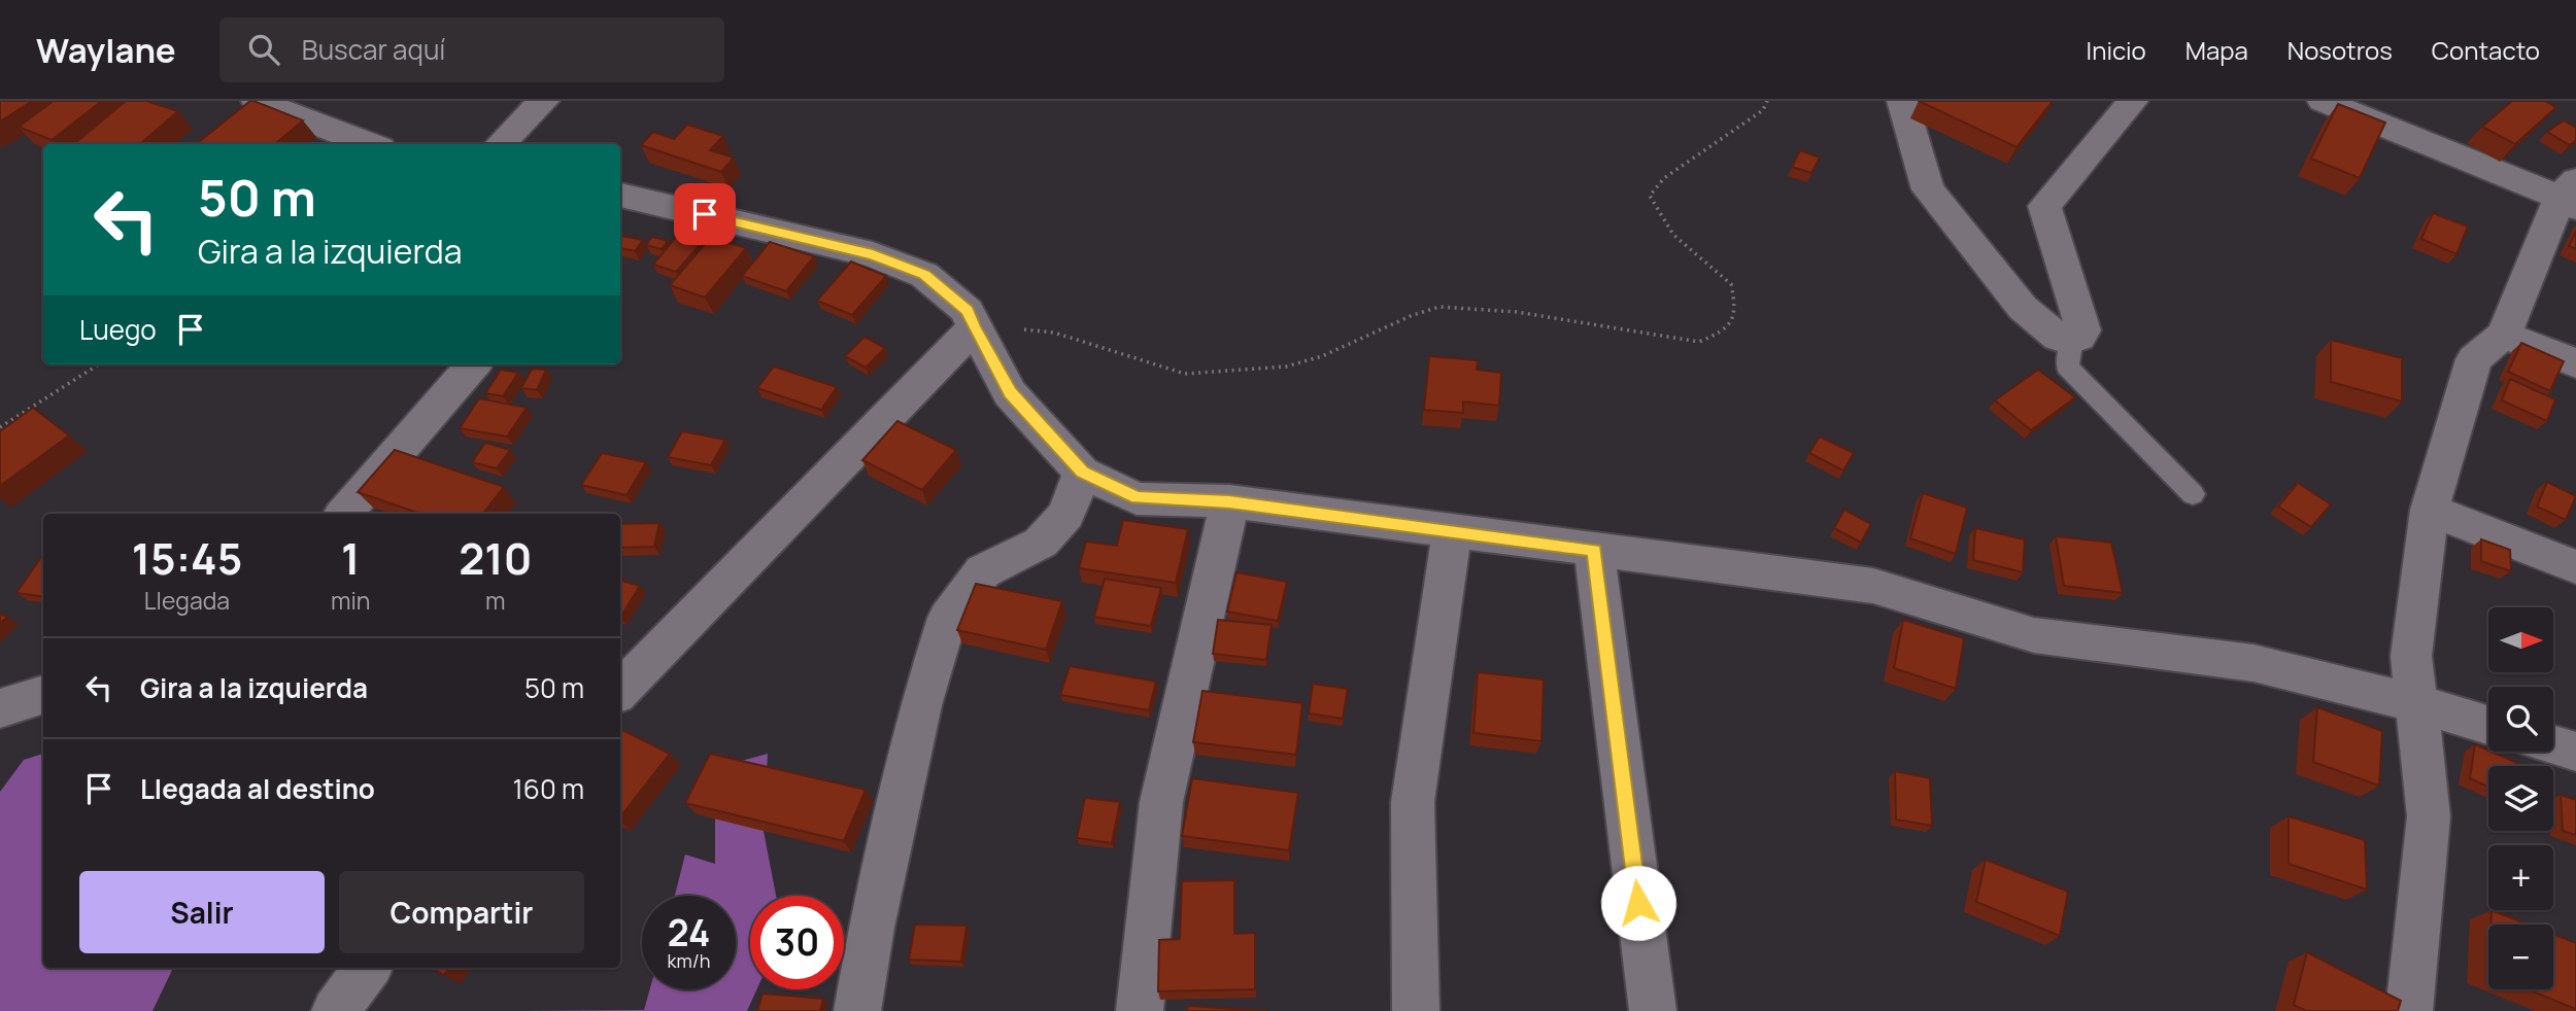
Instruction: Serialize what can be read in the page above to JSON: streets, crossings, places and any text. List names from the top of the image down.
{
  "north": "right",
  "page": {
    "header": "Waylane",
    "search": "Buscar aquí",
    "nav": [
      "Inicio",
      "Mapa",
      "Nosotros",
      "Contacto"
    ],
    "turn": ["50 m", "Gira a la izquierda"],
    "then": "Luego",
    "eta": [
      "15:45",
      "Llegada",
      "1",
      "min",
      "210",
      "m"
    ],
    "map_buttons": ["+", "−"],
    "list": [
      {
        "name": "Gira a la izquierda",
        "value": "50 m"
      },
      {
        "name": "Llegada al destino",
        "value": "160 m"
      }
    ],
    "buttons": ["Salir", "Compartir"],
    "speed": "24 km/h",
    "limit": "30"
  }
}
